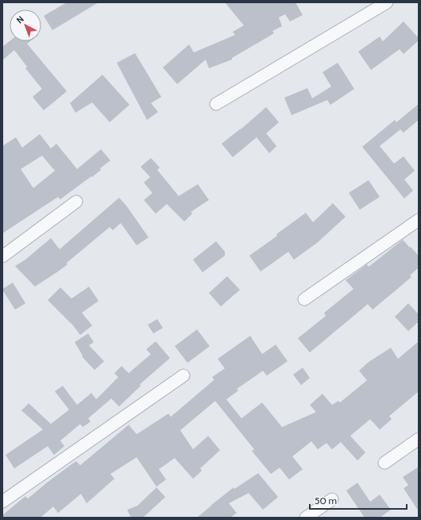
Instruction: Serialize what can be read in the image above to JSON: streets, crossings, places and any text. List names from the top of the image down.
{
  "scale_bar": "50 m",
  "north": "top left"
}
